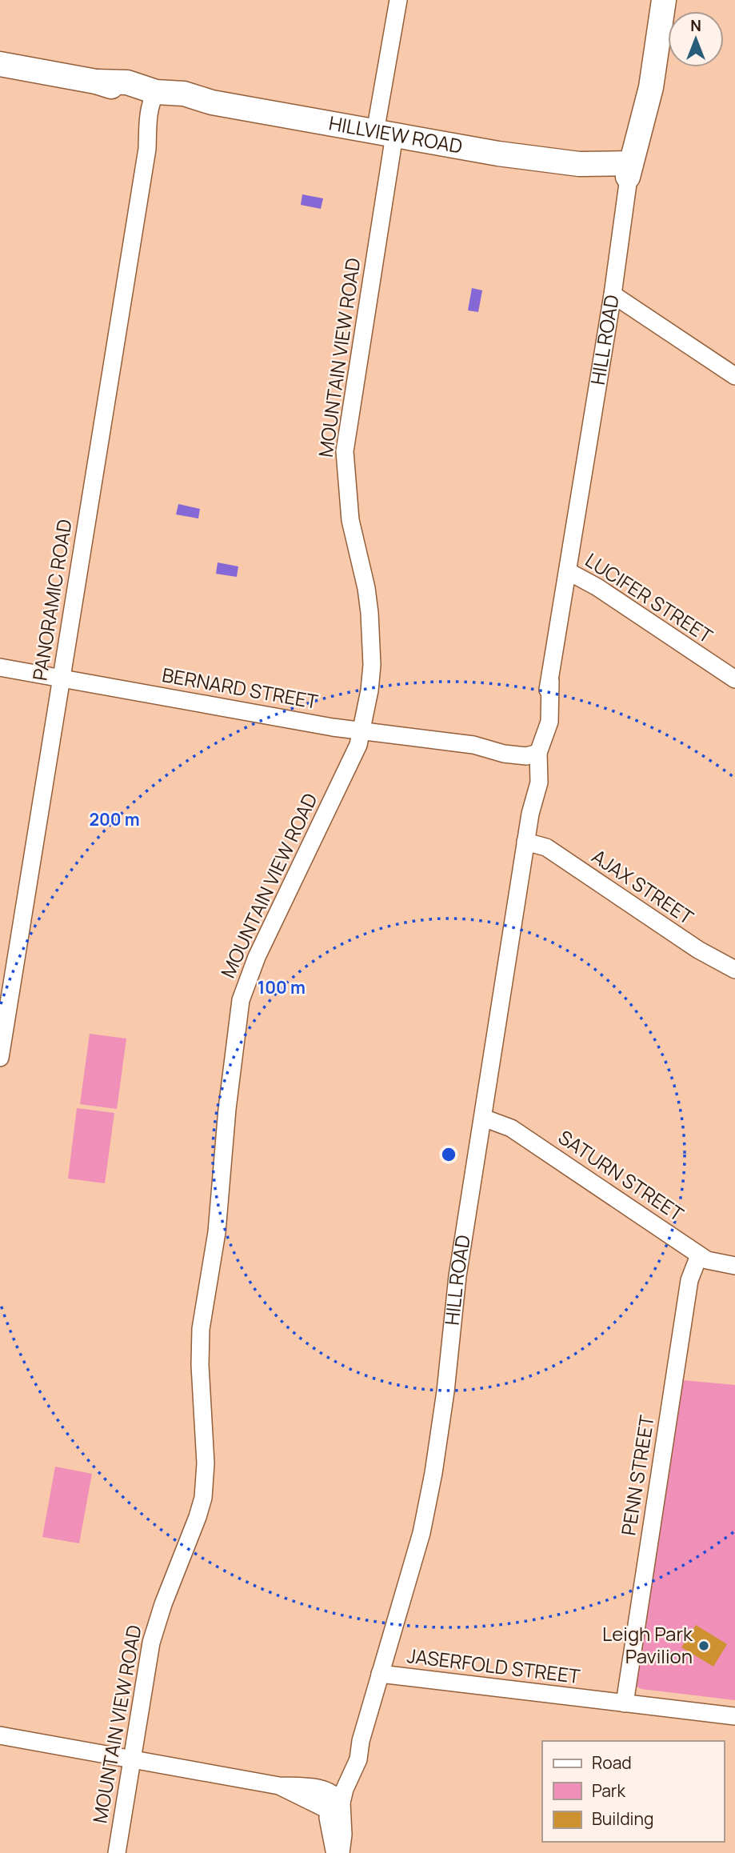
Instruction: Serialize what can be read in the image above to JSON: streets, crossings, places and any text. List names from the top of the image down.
{
  "streets": {
    "street": [
      "HILLVIEW ROAD",
      "HILL ROAD",
      "MOUNTAIN VIEW ROAD",
      "LUCIFER STREET",
      "PANORAMIC ROAD",
      "BERNARD STREET",
      "AJAX STREET",
      "SATURN STREET",
      "PENN STREET",
      "JASERFOLD STREET"
    ]
  },
  "crossings": [
    ["HILLVIEW ROAD", "HILL ROAD"],
    ["HILLVIEW ROAD", "MOUNTAIN VIEW ROAD"],
    ["HILLVIEW ROAD", "PANORAMIC ROAD"],
    ["HILL ROAD", "LUCIFER STREET"],
    ["HILL ROAD", "BERNARD STREET"],
    ["HILL ROAD", "AJAX STREET"],
    ["HILL ROAD", "SATURN STREET"],
    ["HILL ROAD", "JASERFOLD STREET"],
    ["MOUNTAIN VIEW ROAD", "BERNARD STREET"],
    ["PANORAMIC ROAD", "BERNARD STREET"],
    ["SATURN STREET", "PENN STREET"],
    ["PENN STREET", "JASERFOLD STREET"]
  ],
  "places": ["Leigh Park Pavilion"],
  "legend": ["Road", "Park", "Building"],
  "north": "top",
  "rings": ["200 m", "100 m"]
}
